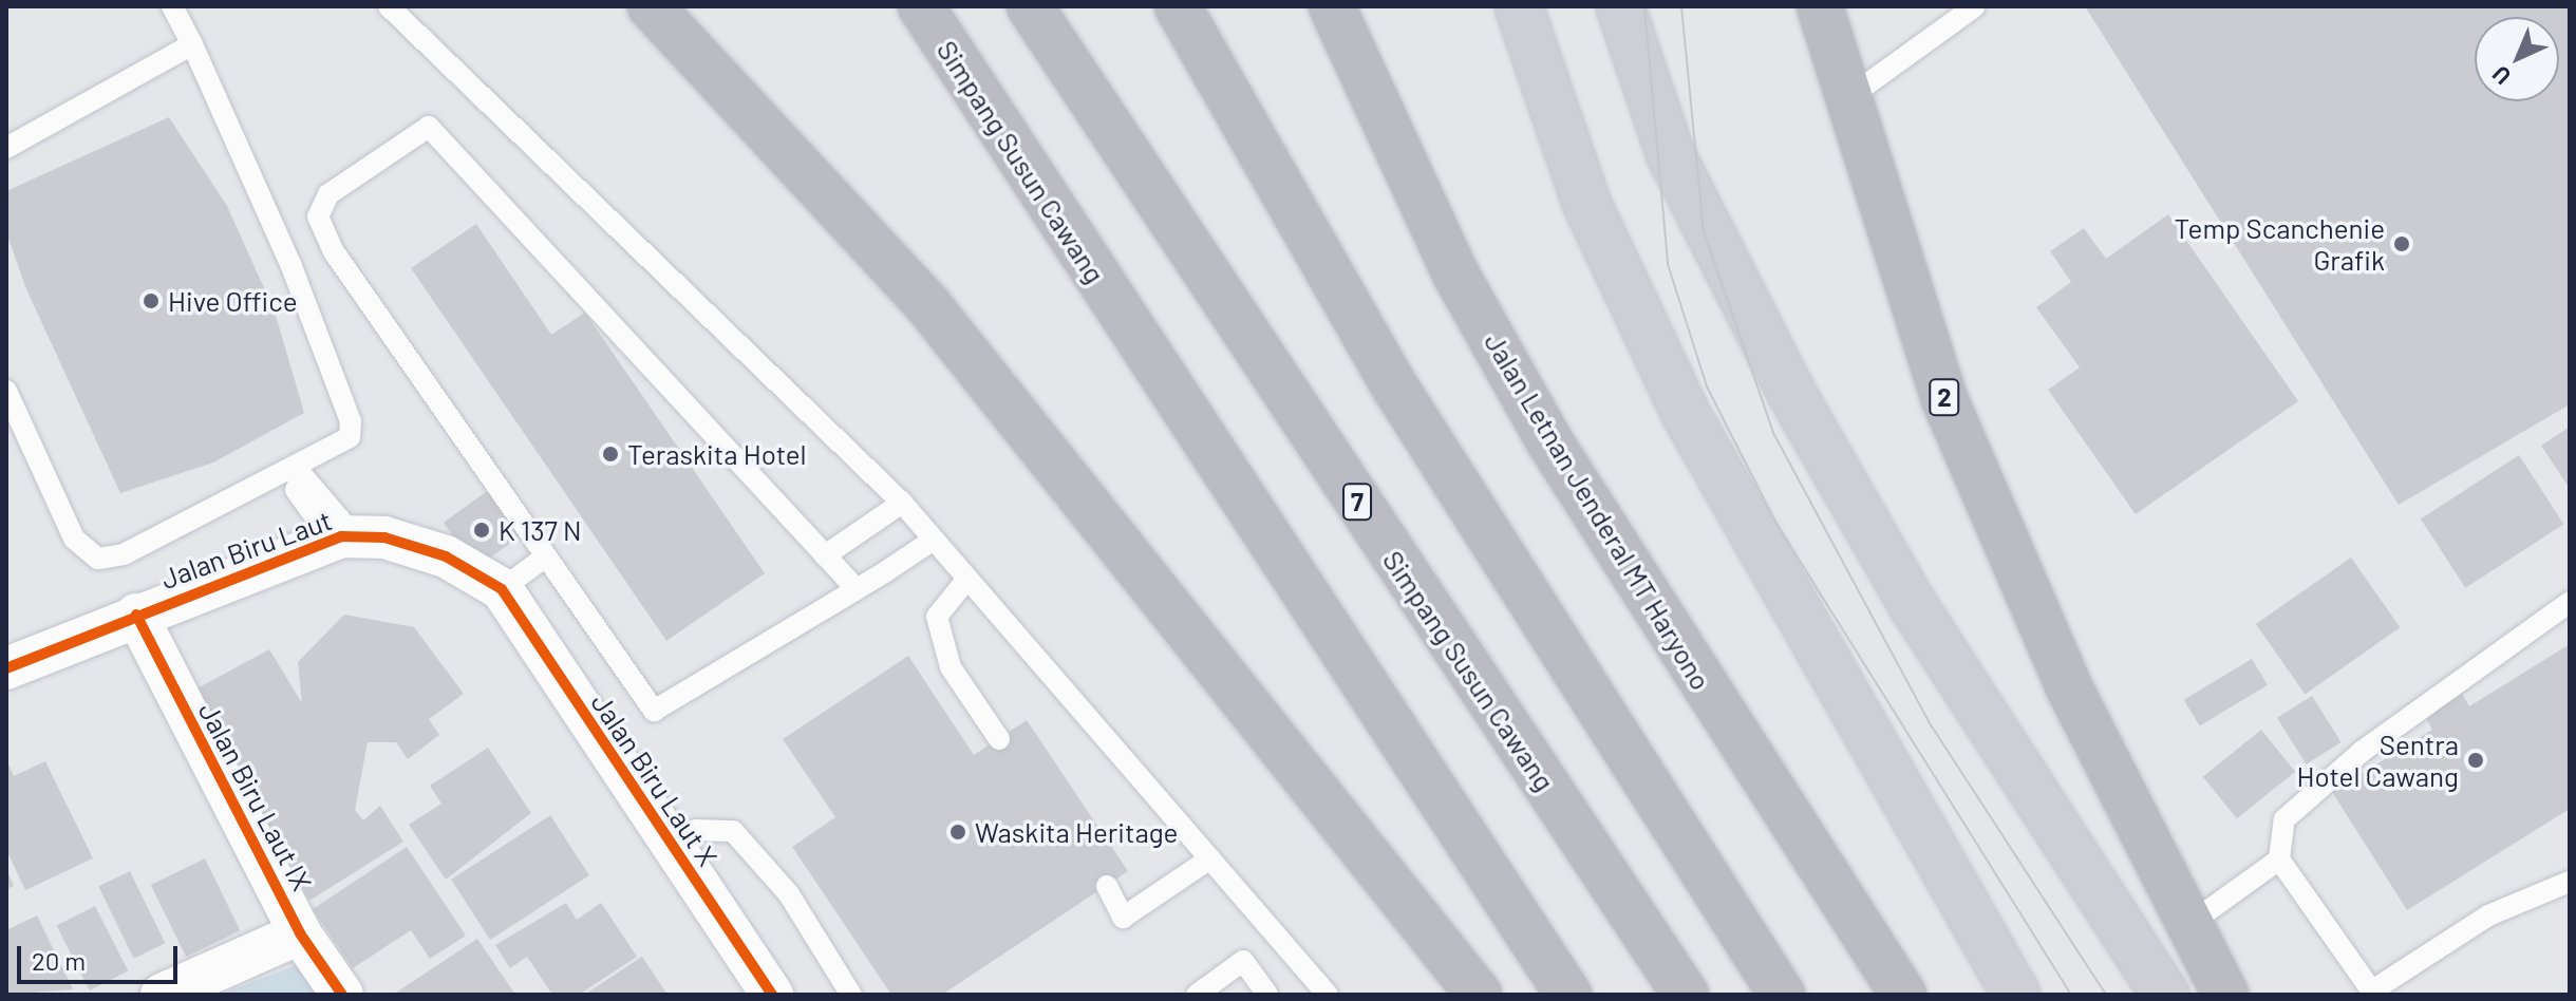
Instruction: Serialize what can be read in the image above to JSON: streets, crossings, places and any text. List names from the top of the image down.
{
  "streets": {
    "highway": [
      "Simpang Susun Cawang",
      "2",
      "7",
      "Jalan Letnan Jenderal MT Haryono"
    ],
    "street": ["Jalan Biru Laut", "Jalan Biru Laut X", "Jalan Biru Laut IX"]
  },
  "crossings": [
    ["Jalan Biru Laut", "Jalan Biru Laut X"],
    ["Jalan Biru Laut", "Jalan Biru Laut IX"]
  ],
  "places": [
    "Temp Scanchenie Grafik",
    "Hive Office",
    "Teraskita Hotel",
    "K 137 N",
    "Sentra Hotel Cawang",
    "Waskita Heritage"
  ],
  "scale_bar": "20 m",
  "north": "bottom left"
}
